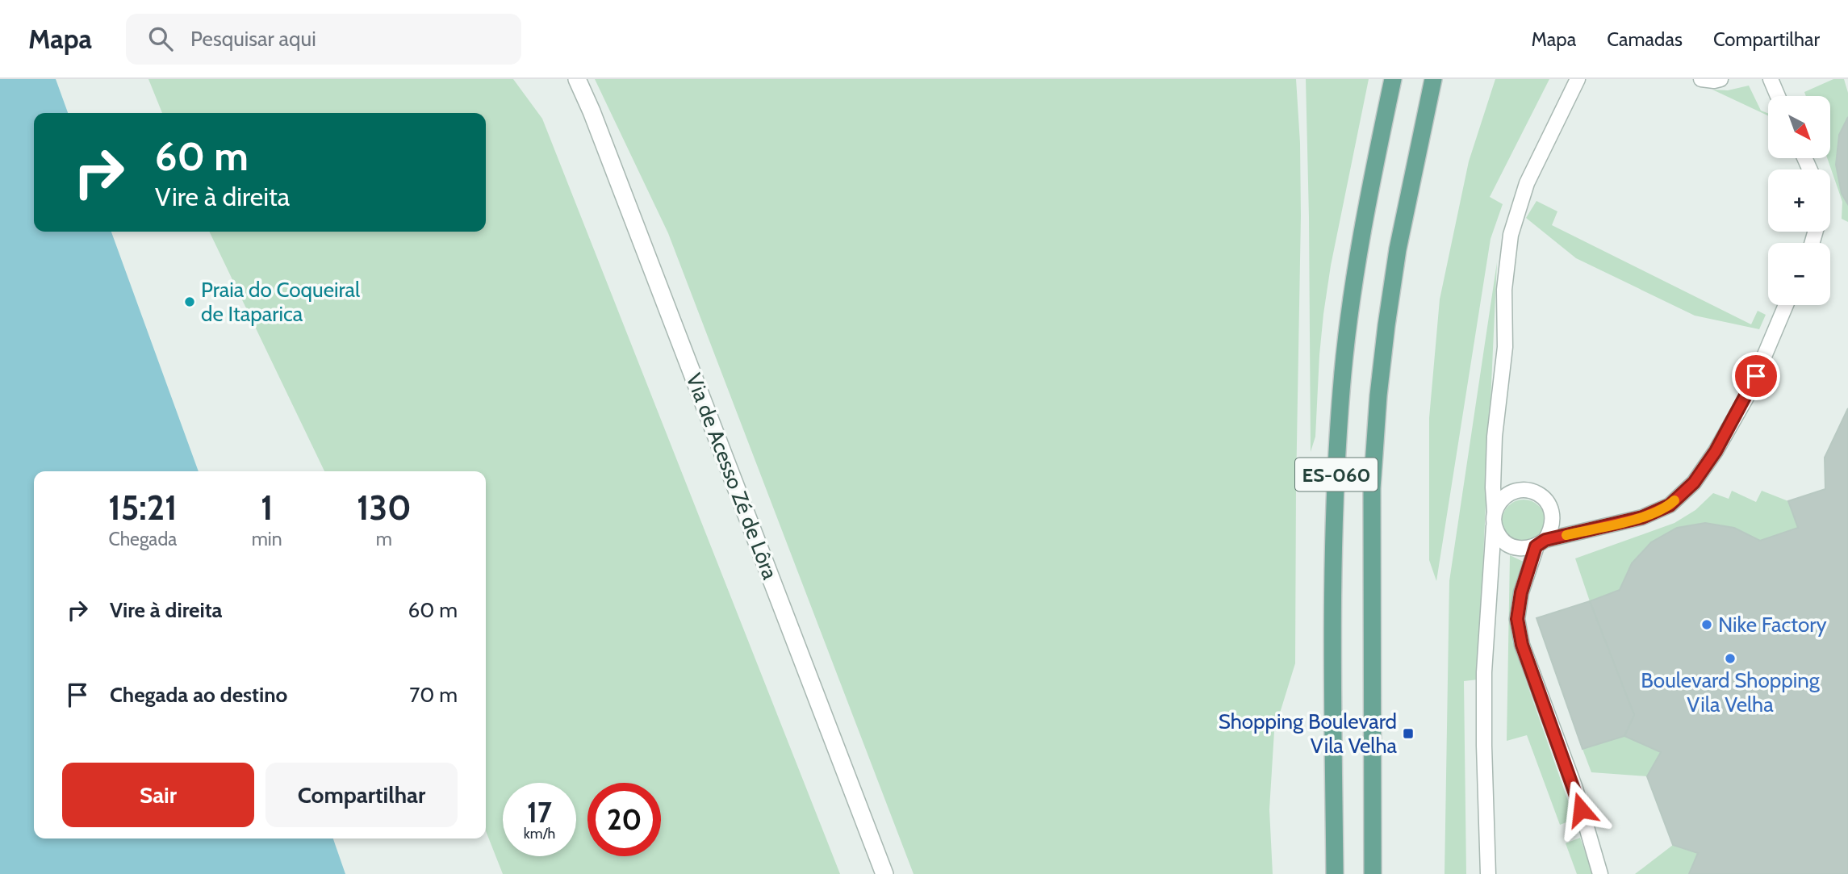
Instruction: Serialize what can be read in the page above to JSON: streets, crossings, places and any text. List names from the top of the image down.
{
  "streets": {
    "main road": ["ES-060"],
    "street": ["Via de Acesso Zé de Lôra"]
  },
  "places": {
    "other": ["Praia do Coqueiral de Itaparica", "Nike Factory", "Boulevard Shopping Vila Velha"],
    "transit": ["Shopping Boulevard Vila Velha"]
  },
  "north": "bottom right",
  "page": {
    "header": "Mapa",
    "search": "Pesquisar aqui",
    "nav": ["Mapa", "Camadas", "Compartilhar"],
    "map_buttons": ["+", "−"],
    "turn": ["60 m", "Vire à direita"],
    "eta": [
      "15:21",
      "Chegada",
      "1",
      "min",
      "130",
      "m"
    ],
    "list": [
      {
        "name": "Vire à direita",
        "value": "60 m"
      },
      {
        "name": "Chegada ao destino",
        "value": "70 m"
      }
    ],
    "buttons": ["Sair", "Compartilhar"],
    "speed": "17 km/h",
    "limit": "20"
  }
}
